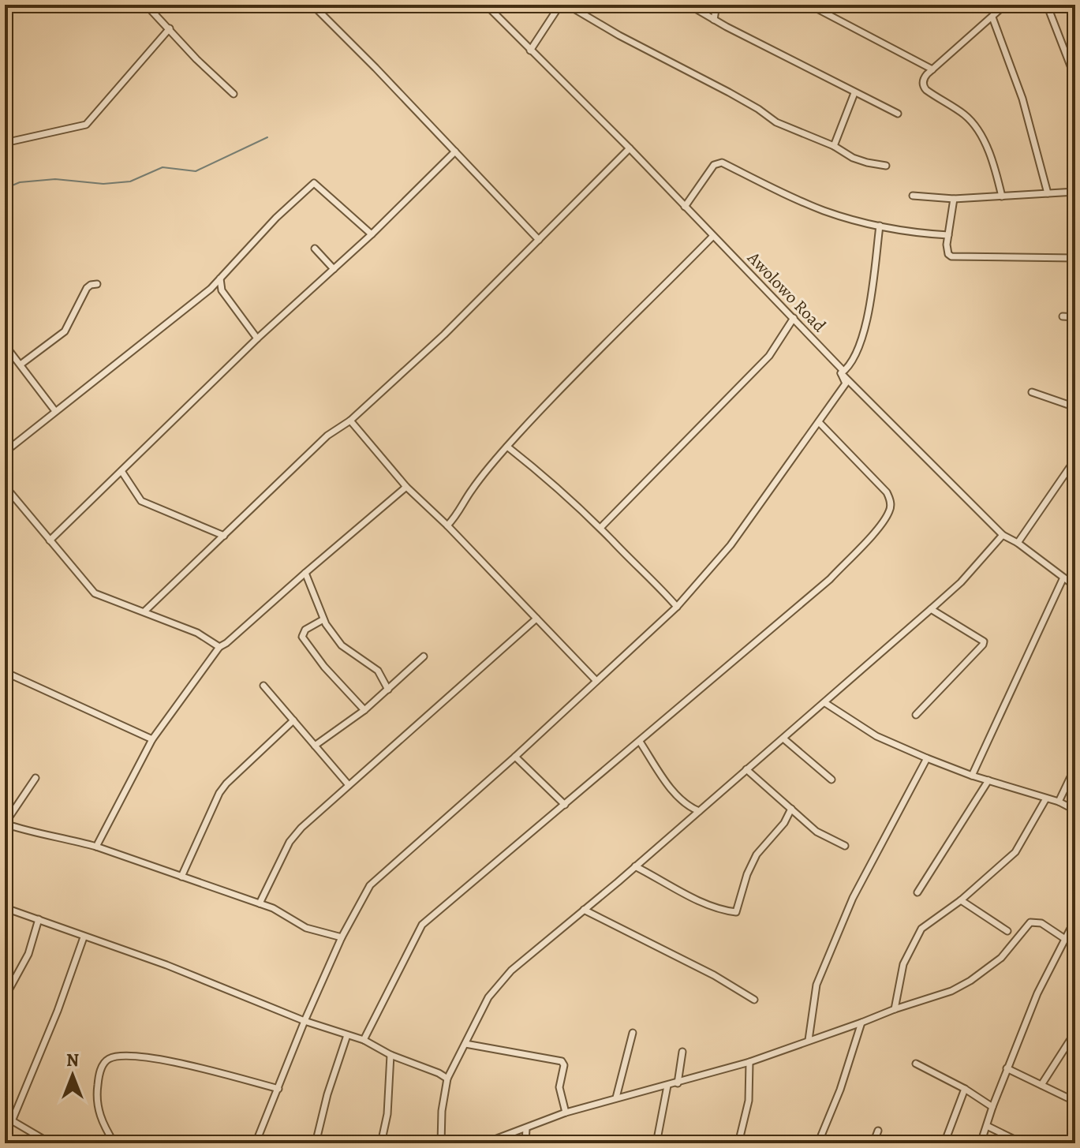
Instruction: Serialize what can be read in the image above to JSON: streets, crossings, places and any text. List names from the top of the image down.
{
  "streets": {
    "street": ["Awolowo Road"]
  },
  "north": "top"
}
